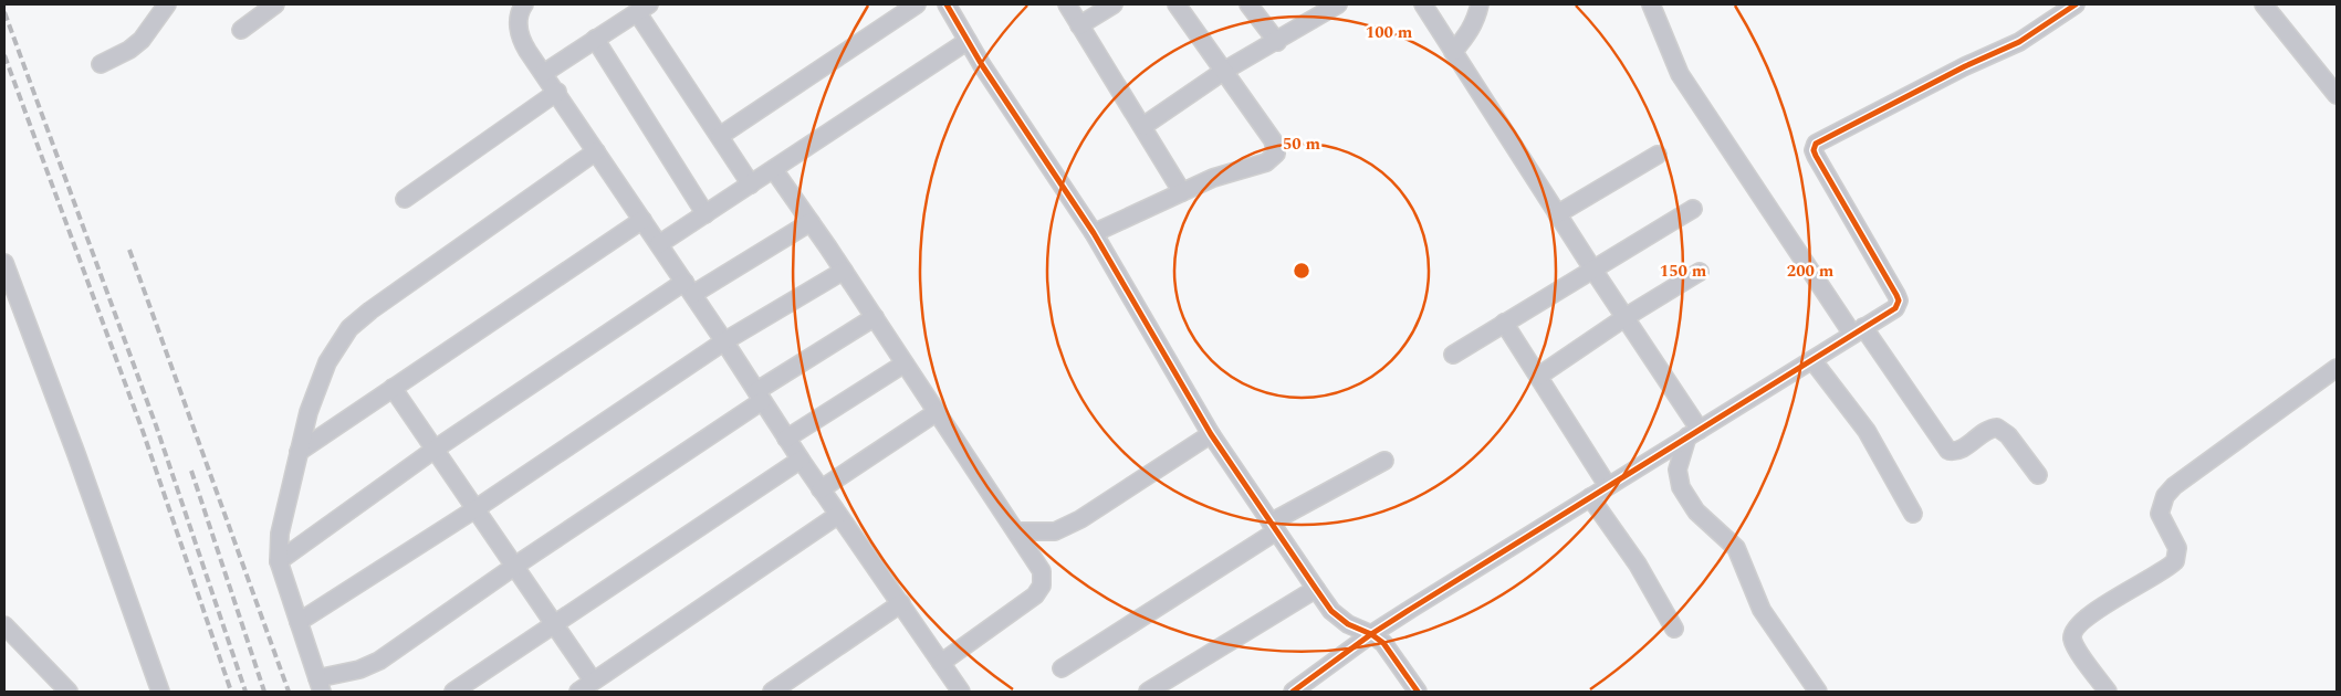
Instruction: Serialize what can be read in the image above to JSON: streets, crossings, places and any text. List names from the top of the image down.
{
  "rings": [
    "100 m",
    "50 m",
    "150 m",
    "200 m"
  ]
}
